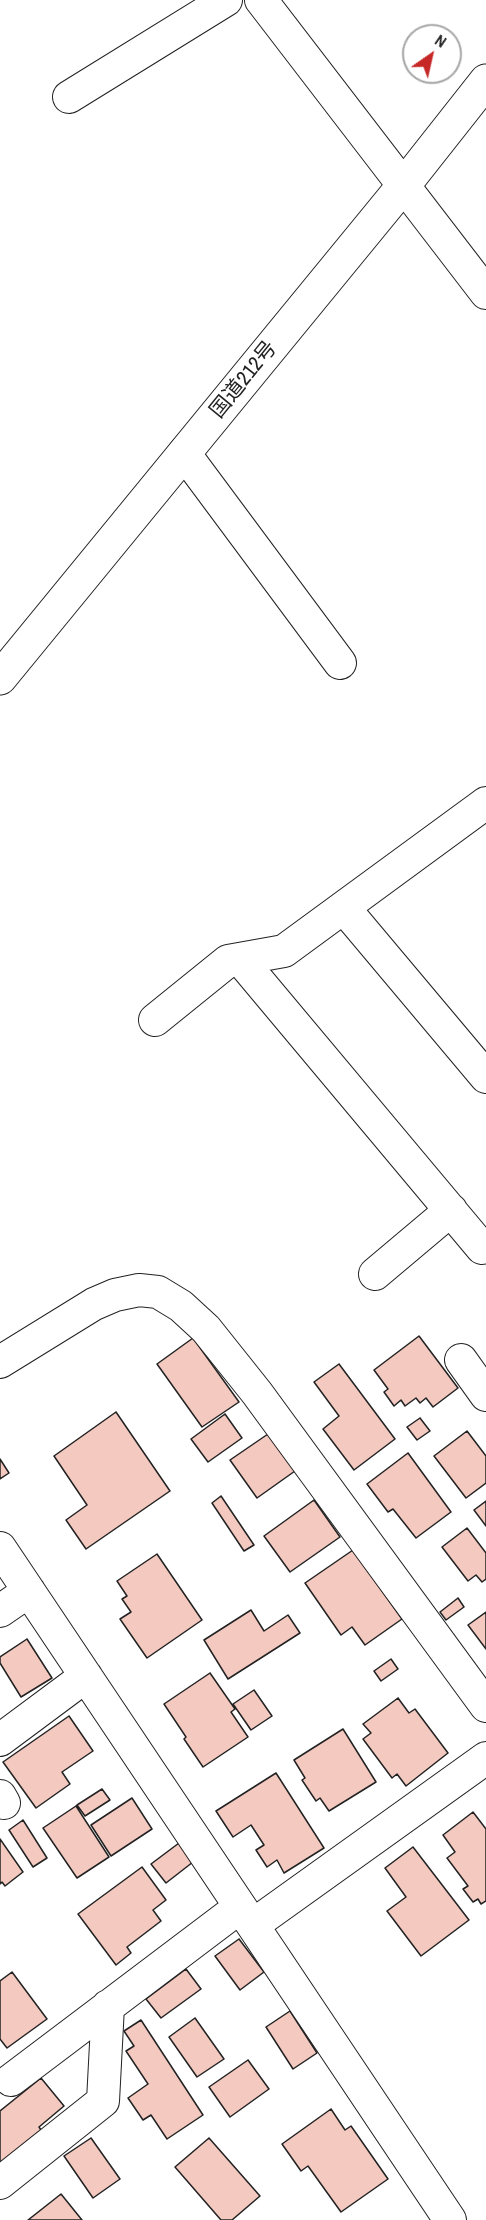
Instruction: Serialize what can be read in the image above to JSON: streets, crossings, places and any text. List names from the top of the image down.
{
  "streets": {
    "highway": ["国道212号"]
  },
  "north": "top right"
}
